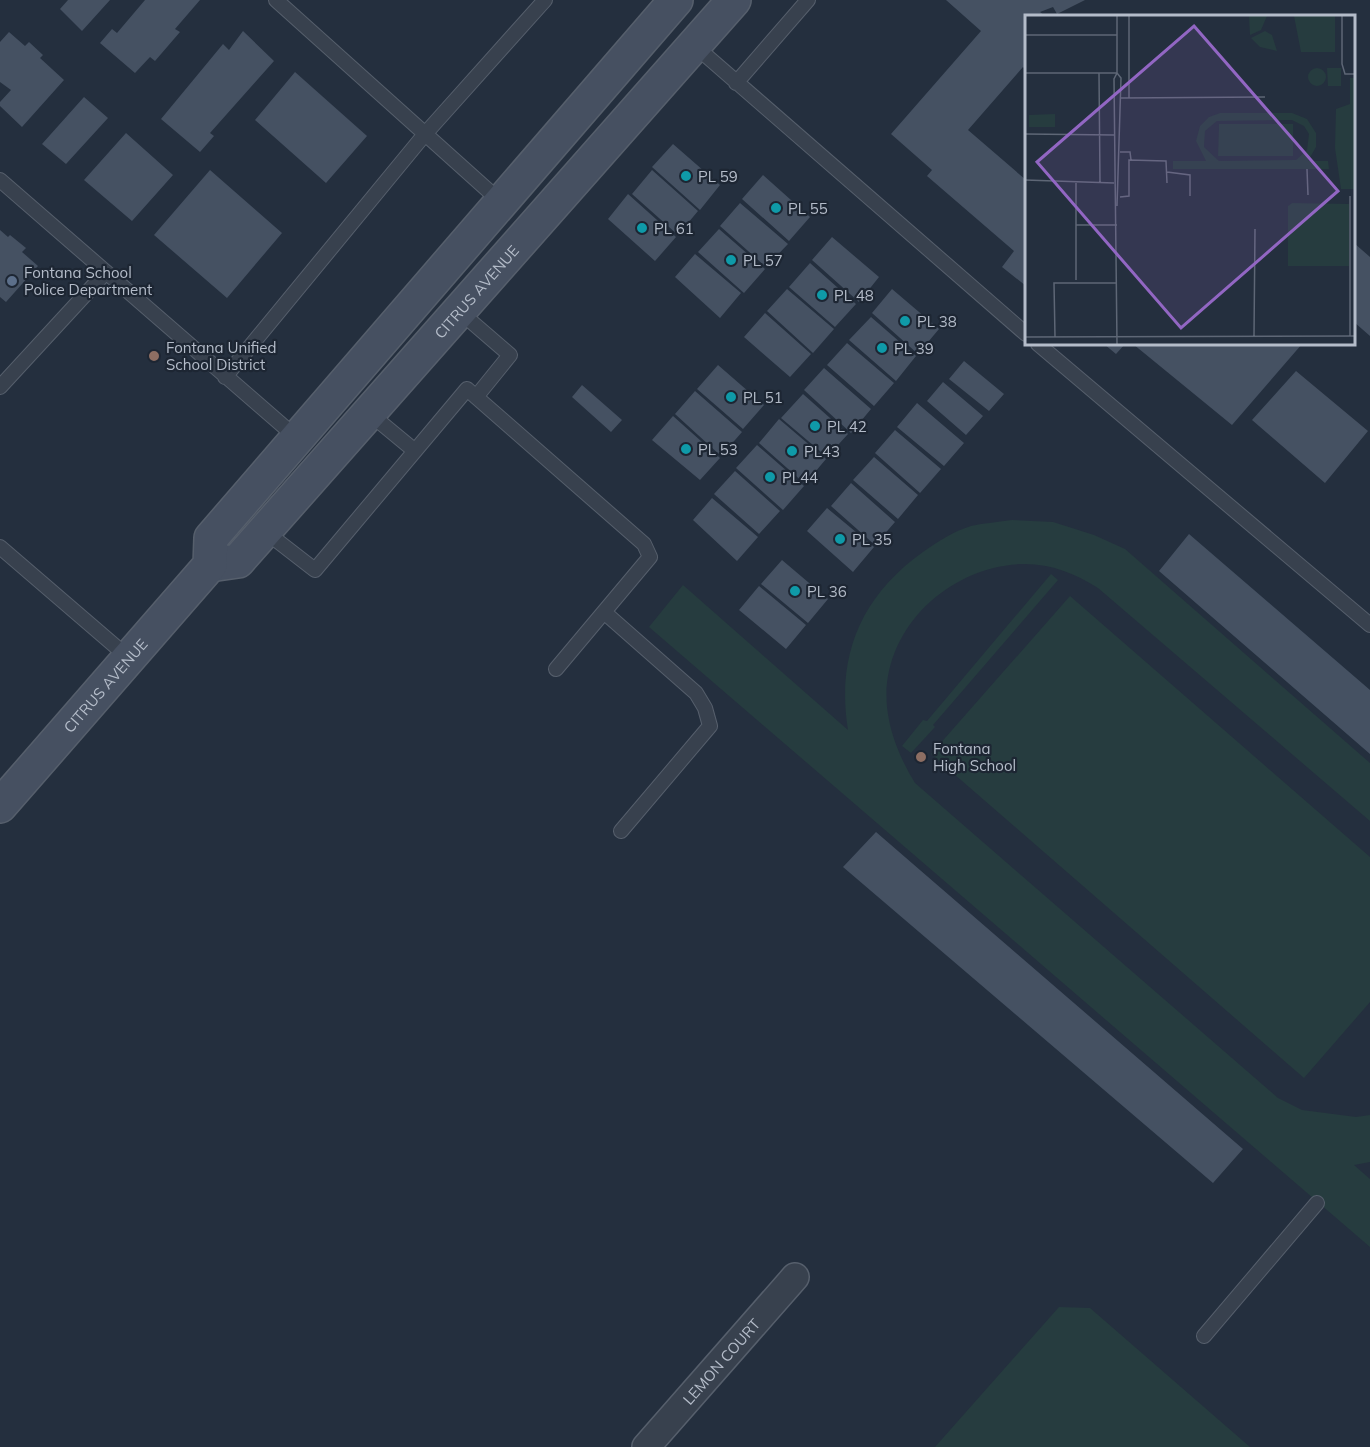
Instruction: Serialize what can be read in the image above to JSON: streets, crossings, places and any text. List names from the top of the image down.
{
  "streets": {
    "main road": ["CITRUS AVENUE"],
    "street": ["LEMON COURT"]
  },
  "places": [
    "PL 59",
    "PL 55",
    "PL 61",
    "PL 57",
    "Fontana School Police Department",
    "PL 48",
    "PL 38",
    "PL 39",
    "Fontana Unified School District",
    "PL 51",
    "PL 42",
    "PL 53",
    "PL43",
    "PL44",
    "PL 35",
    "PL 36",
    "Fontana High School"
  ]
}
